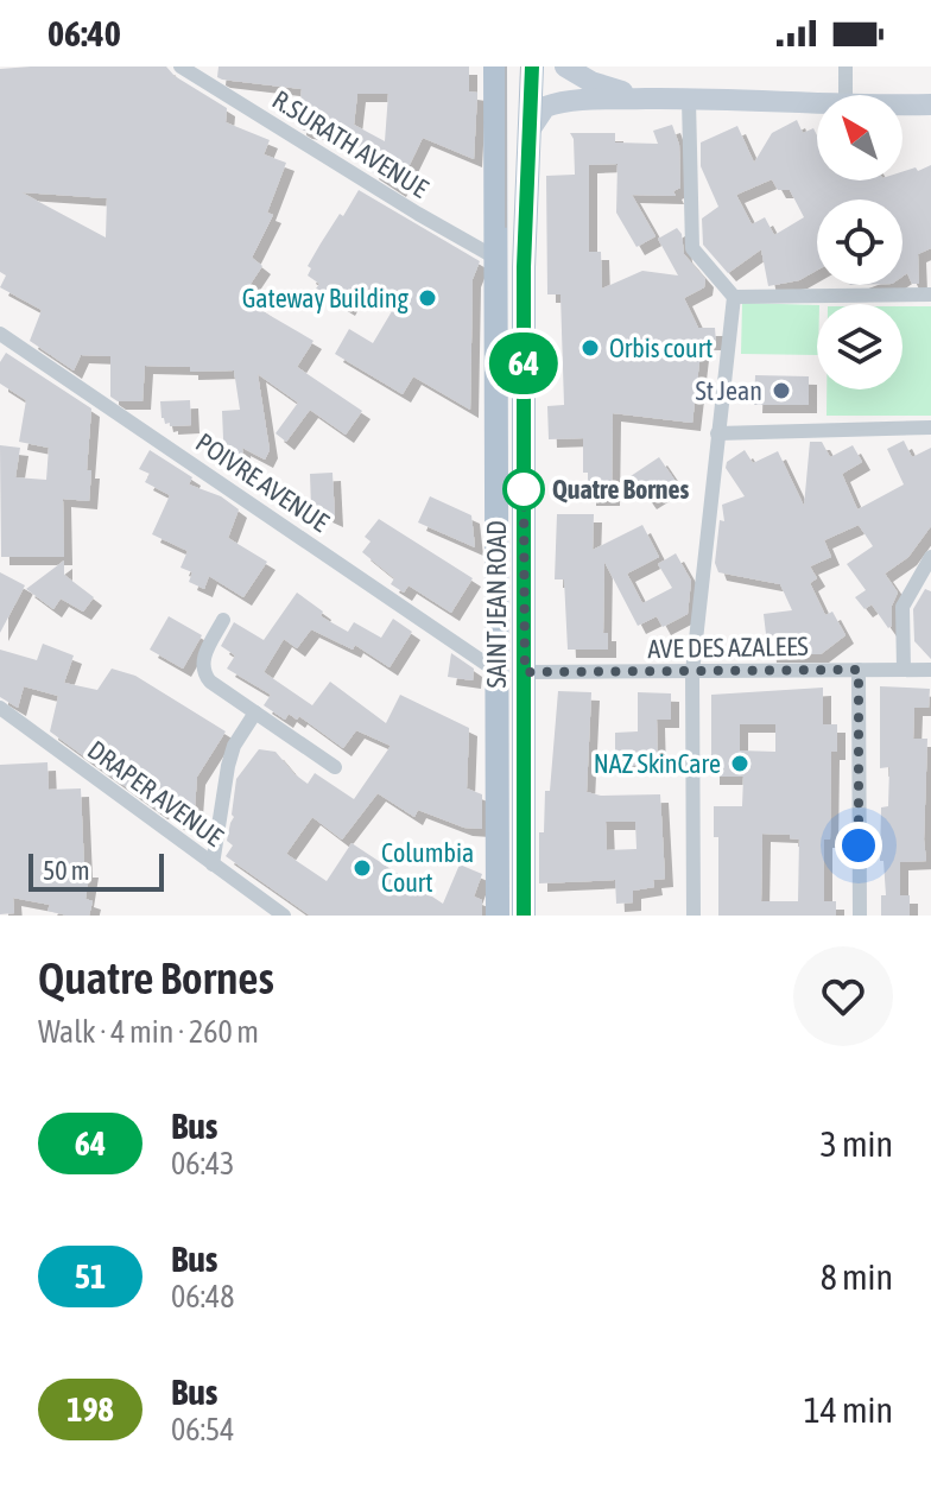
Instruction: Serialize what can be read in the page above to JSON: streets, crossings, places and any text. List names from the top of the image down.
{
  "streets": {
    "main road": ["SAINT JEAN ROAD"],
    "street": [
      "R.SURATH AVENUE",
      "POIVRE AVENUE",
      "AVE DES AZALEES",
      "DRAPER AVENUE"
    ]
  },
  "crossings": [
    ["R.SURATH AVENUE", "SAINT JEAN ROAD"],
    ["POIVRE AVENUE", "SAINT JEAN ROAD"],
    ["SAINT JEAN ROAD", "AVE DES AZALEES"]
  ],
  "places": [
    "Gateway Building",
    "Orbis court",
    "St Jean",
    "Quatre Bornes",
    "NAZ SkinCare",
    "Columbia Court"
  ],
  "lines": ["bus line 64"],
  "scale_bar": "50 m",
  "north": "top left",
  "page": {
    "status": "06:40",
    "on_map": "64",
    "scale": "50 m",
    "heading": ["Quatre Bornes", "Walk · 4 min · 260 m"],
    "list": [
      {
        "mark": "64",
        "name": "Bus",
        "note": "06:43",
        "value": "3 min"
      },
      {
        "mark": "51",
        "name": "Bus",
        "note": "06:48",
        "value": "8 min"
      },
      {
        "mark": "198",
        "name": "Bus",
        "note": "06:54",
        "value": "14 min"
      }
    ]
  }
}
